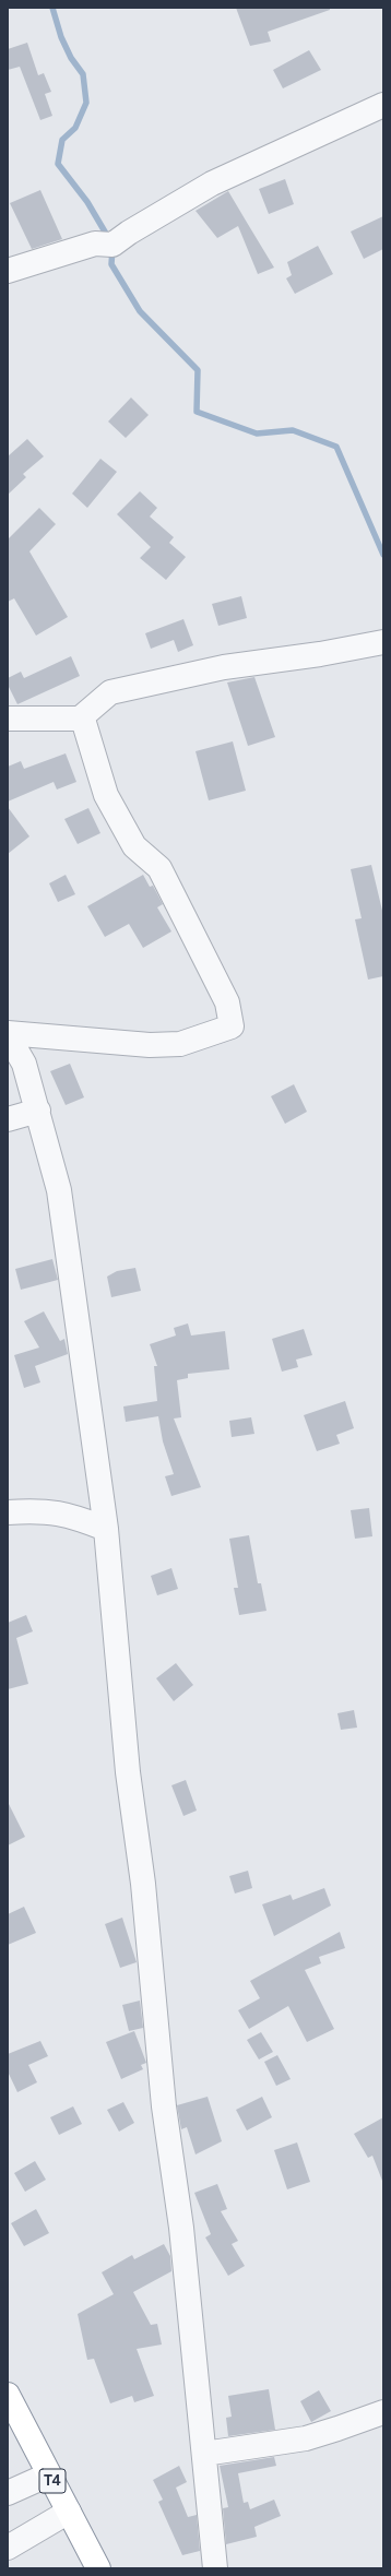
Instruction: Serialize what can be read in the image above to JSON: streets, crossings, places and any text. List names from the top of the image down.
{
  "streets": {
    "highway": ["T4"]
  }
}
